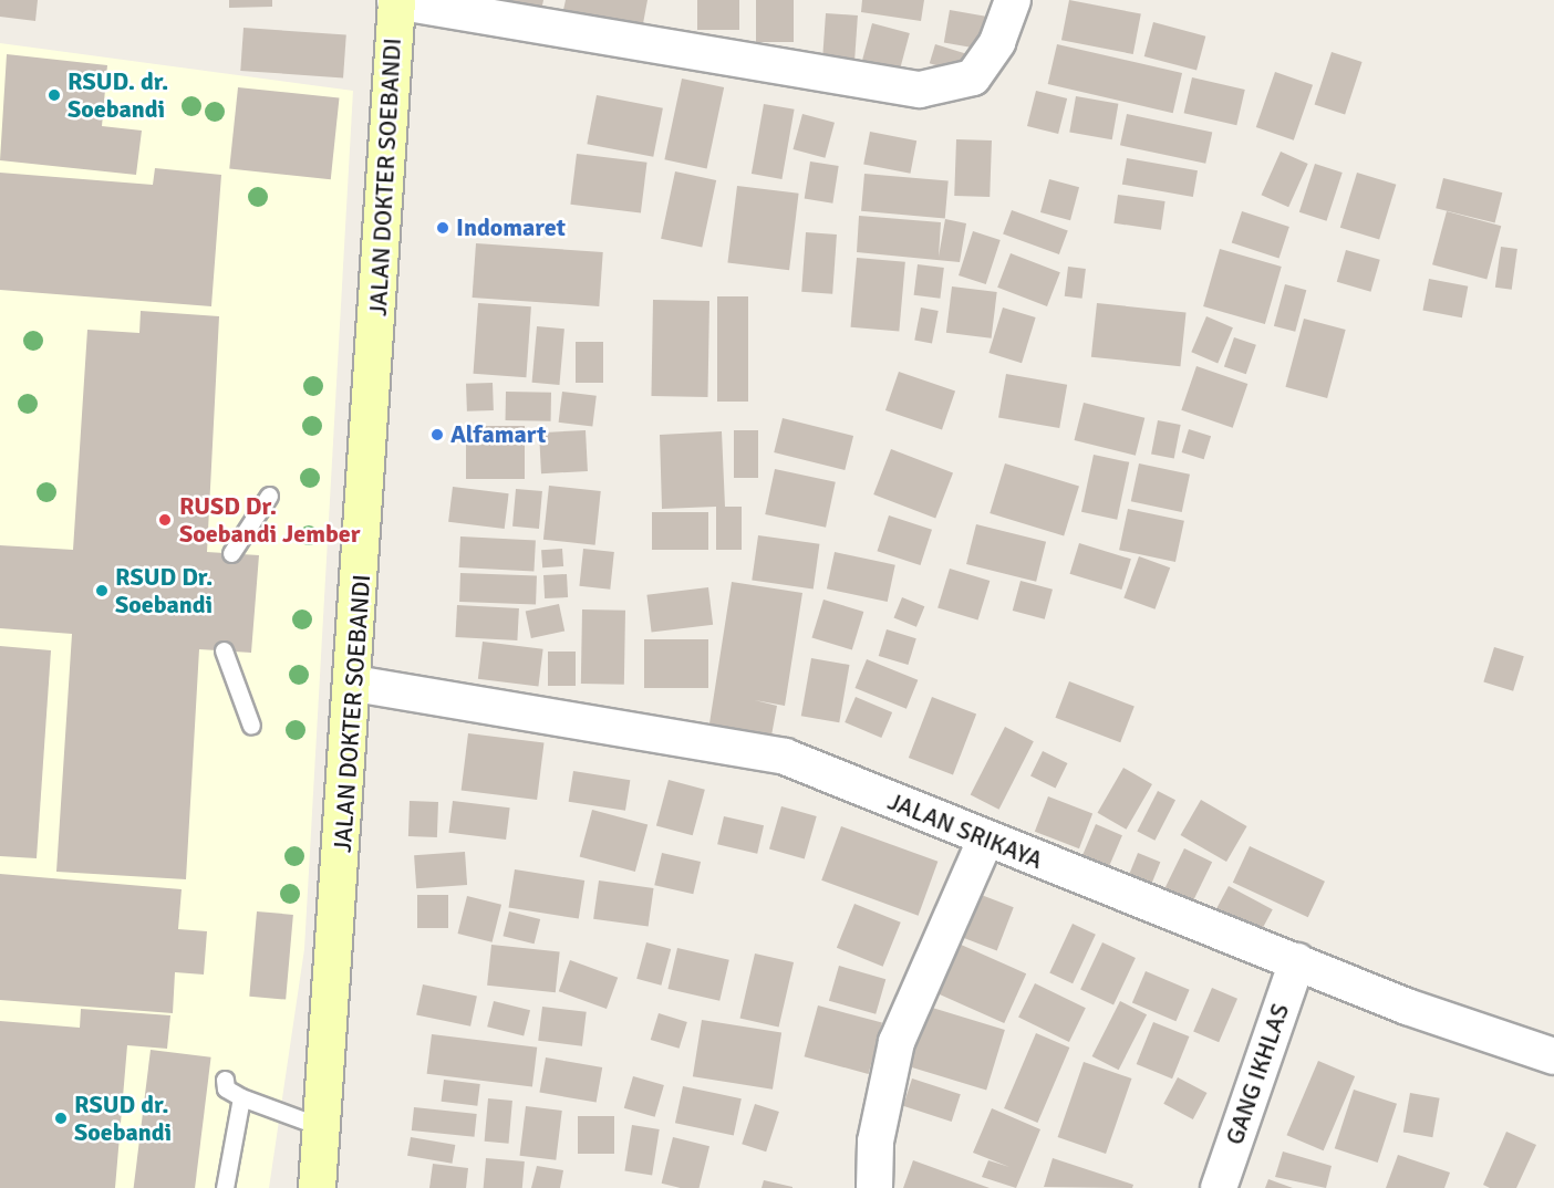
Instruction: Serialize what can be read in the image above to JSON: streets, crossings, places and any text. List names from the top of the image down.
{
  "streets": {
    "main road": ["JALAN DOKTER SOEBANDI"],
    "street": ["JALAN SRIKAYA", "GANG IKHLAS"]
  },
  "crossings": [
    ["JALAN DOKTER SOEBANDI", "JALAN SRIKAYA"],
    ["JALAN SRIKAYA", "GANG IKHLAS"]
  ],
  "places": [
    "RSUD. dr. Soebandi",
    "Indomaret",
    "Alfamart",
    "RUSD Dr. Soebandi Jember",
    "RSUD Dr. Soebandi",
    "RSUD dr. Soebandi"
  ]
}
